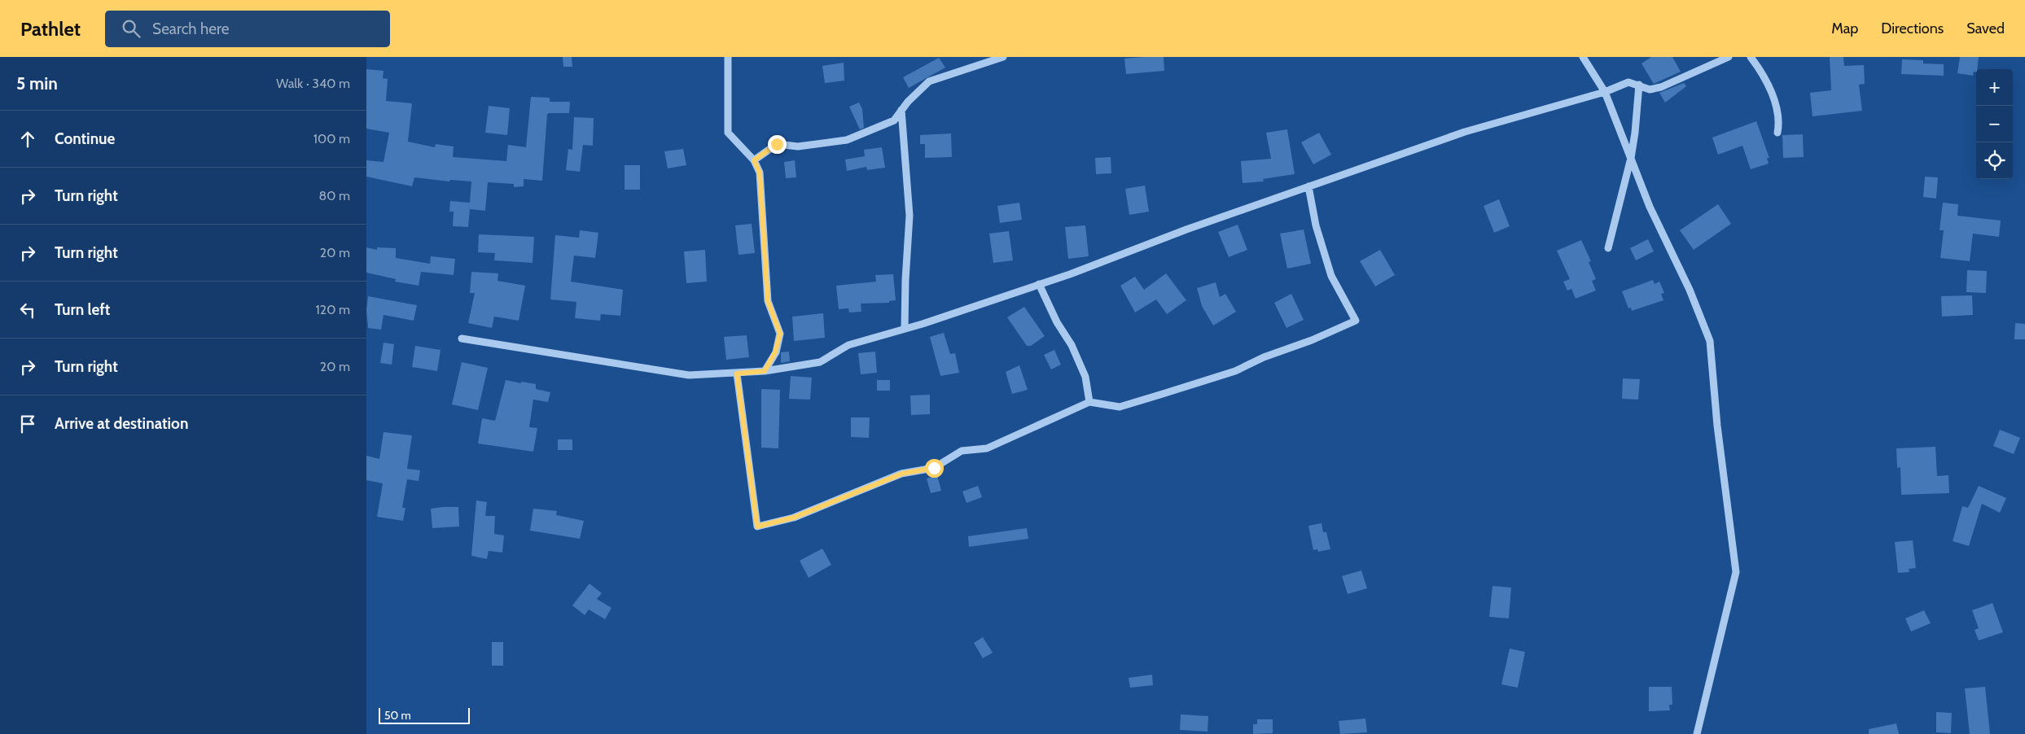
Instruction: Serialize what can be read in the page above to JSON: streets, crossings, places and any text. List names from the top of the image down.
{
  "scale_bar": "50 m",
  "page": {
    "header": "Pathlet",
    "search": "Search here",
    "nav": ["Map", "Directions", "Saved"],
    "heading": ["5 min", "Walk · 340 m"],
    "map_buttons": ["+", "−"],
    "list": [
      ["Continue", "100 m"],
      ["Turn right", "80 m"],
      ["Turn right", "20 m"],
      ["Turn left", "120 m"],
      ["Turn right", "20 m"],
      "Arrive at destination"
    ],
    "scale": "50 m"
  }
}
